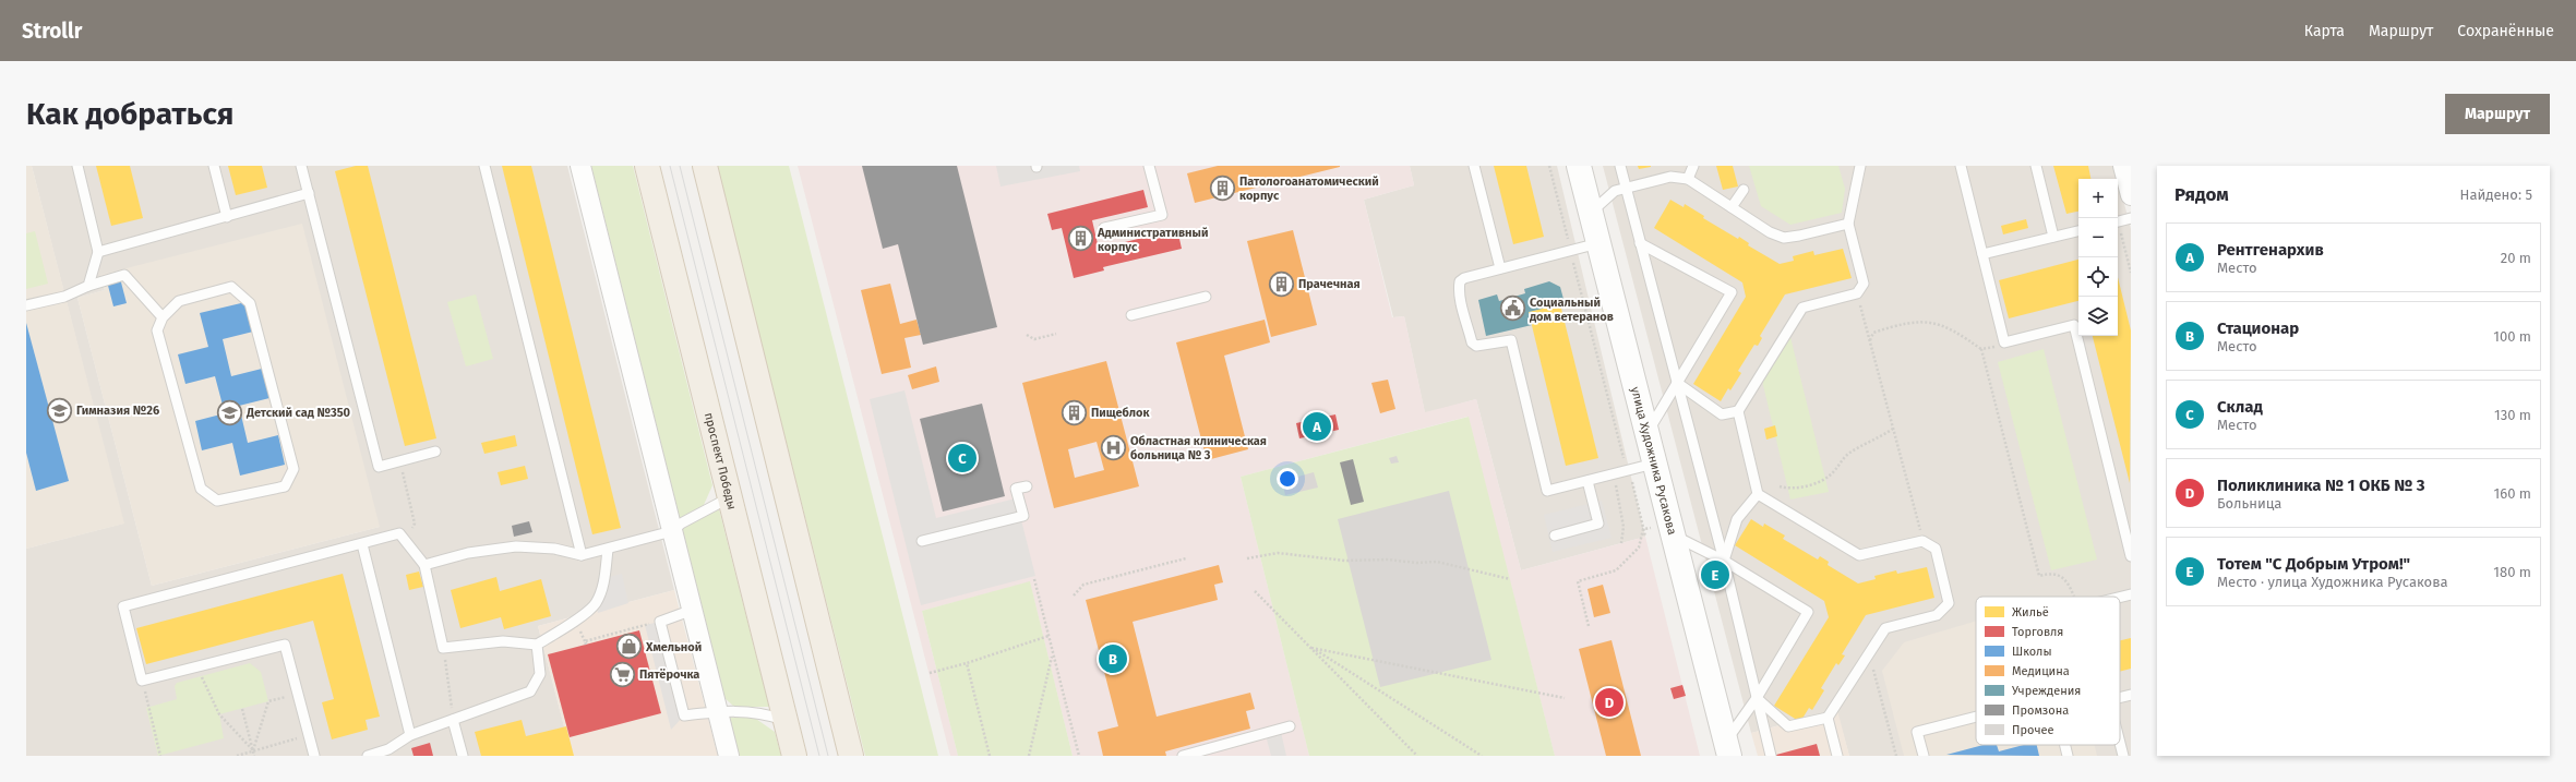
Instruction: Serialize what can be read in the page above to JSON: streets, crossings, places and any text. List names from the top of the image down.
{
  "streets": {
    "main road": ["проспект Победы"],
    "street": ["улица Художника Русакова"]
  },
  "places": {
    "building": [
      "Патологоанатомический корпус",
      "Административный корпус",
      "Прачечная",
      "Пищеблок"
    ],
    "public building": ["Социальный дом ветеранов"],
    "school or university": ["Гимназия №26", "Детский сад №350"],
    "hospital": ["Областная клиническая больница № 3"],
    "shop": ["Хмельной"],
    "supermarket": ["Пятёрочка"]
  },
  "legend": [
    "Жильё",
    "Торговля",
    "Школы",
    "Медицина",
    "Учреждения",
    "Промзона",
    "Прочее"
  ],
  "page": {
    "header": "Strollr",
    "nav": ["Карта", "Маршрут", "Сохранённые"],
    "buttons": "Маршрут",
    "title": "Как добраться",
    "heading": ["Рядом", "Найдено: 5"],
    "map_buttons": ["+", "−"],
    "list": [
      {
        "mark": "A",
        "name": "Рентгенархив",
        "note": "Место",
        "value": "20 m"
      },
      {
        "mark": "B",
        "name": "Стационар",
        "note": "Место",
        "value": "100 m"
      },
      {
        "mark": "C",
        "name": "Склад",
        "note": "Место",
        "value": "130 m"
      },
      {
        "mark": "D",
        "name": "Поликлиника № 1 ОКБ № 3",
        "note": "Больница",
        "value": "160 m"
      },
      {
        "mark": "E",
        "name": "Тотем \"С Добрым Утром!\"",
        "note": "Место · улица Художника Русакова",
        "value": "180 m"
      }
    ],
    "pins": [
      "A",
      "C",
      "E",
      "B",
      "D"
    ]
  }
}
